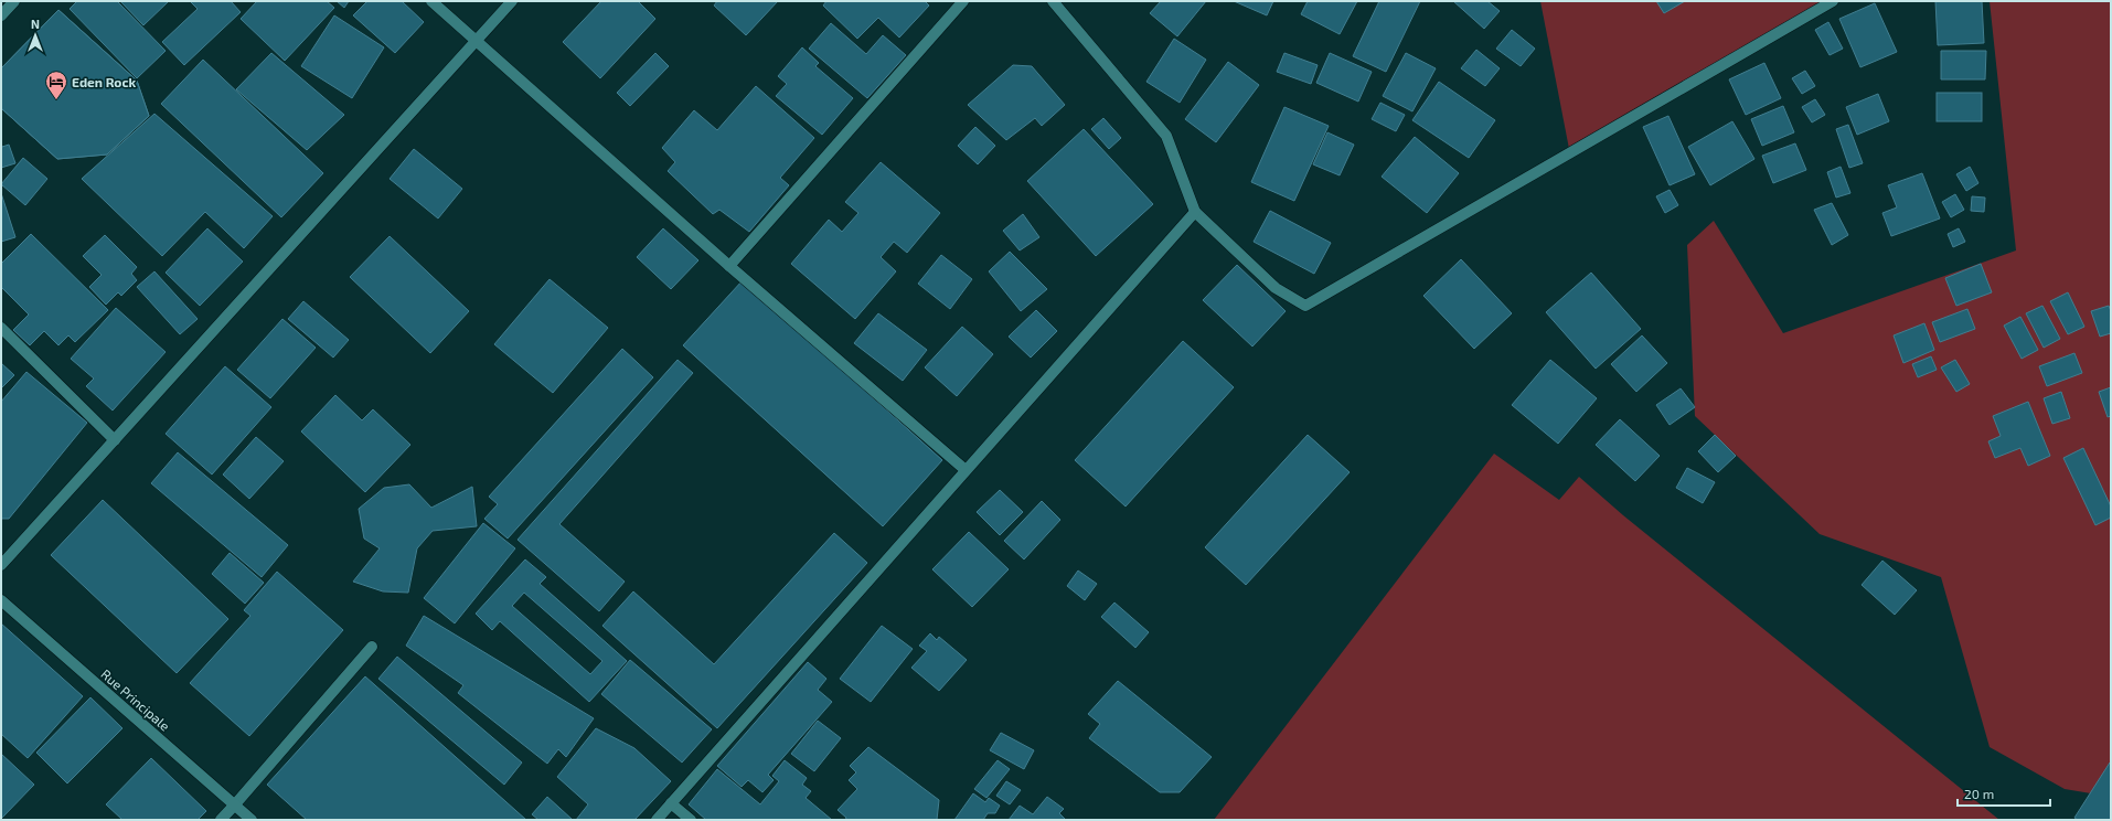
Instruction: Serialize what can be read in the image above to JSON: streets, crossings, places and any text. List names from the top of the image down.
{
  "streets": {
    "street": ["Rue Principale"]
  },
  "places": {
    "hotel": ["Eden Rock"]
  },
  "scale_bar": "20 m",
  "north": "top"
}
